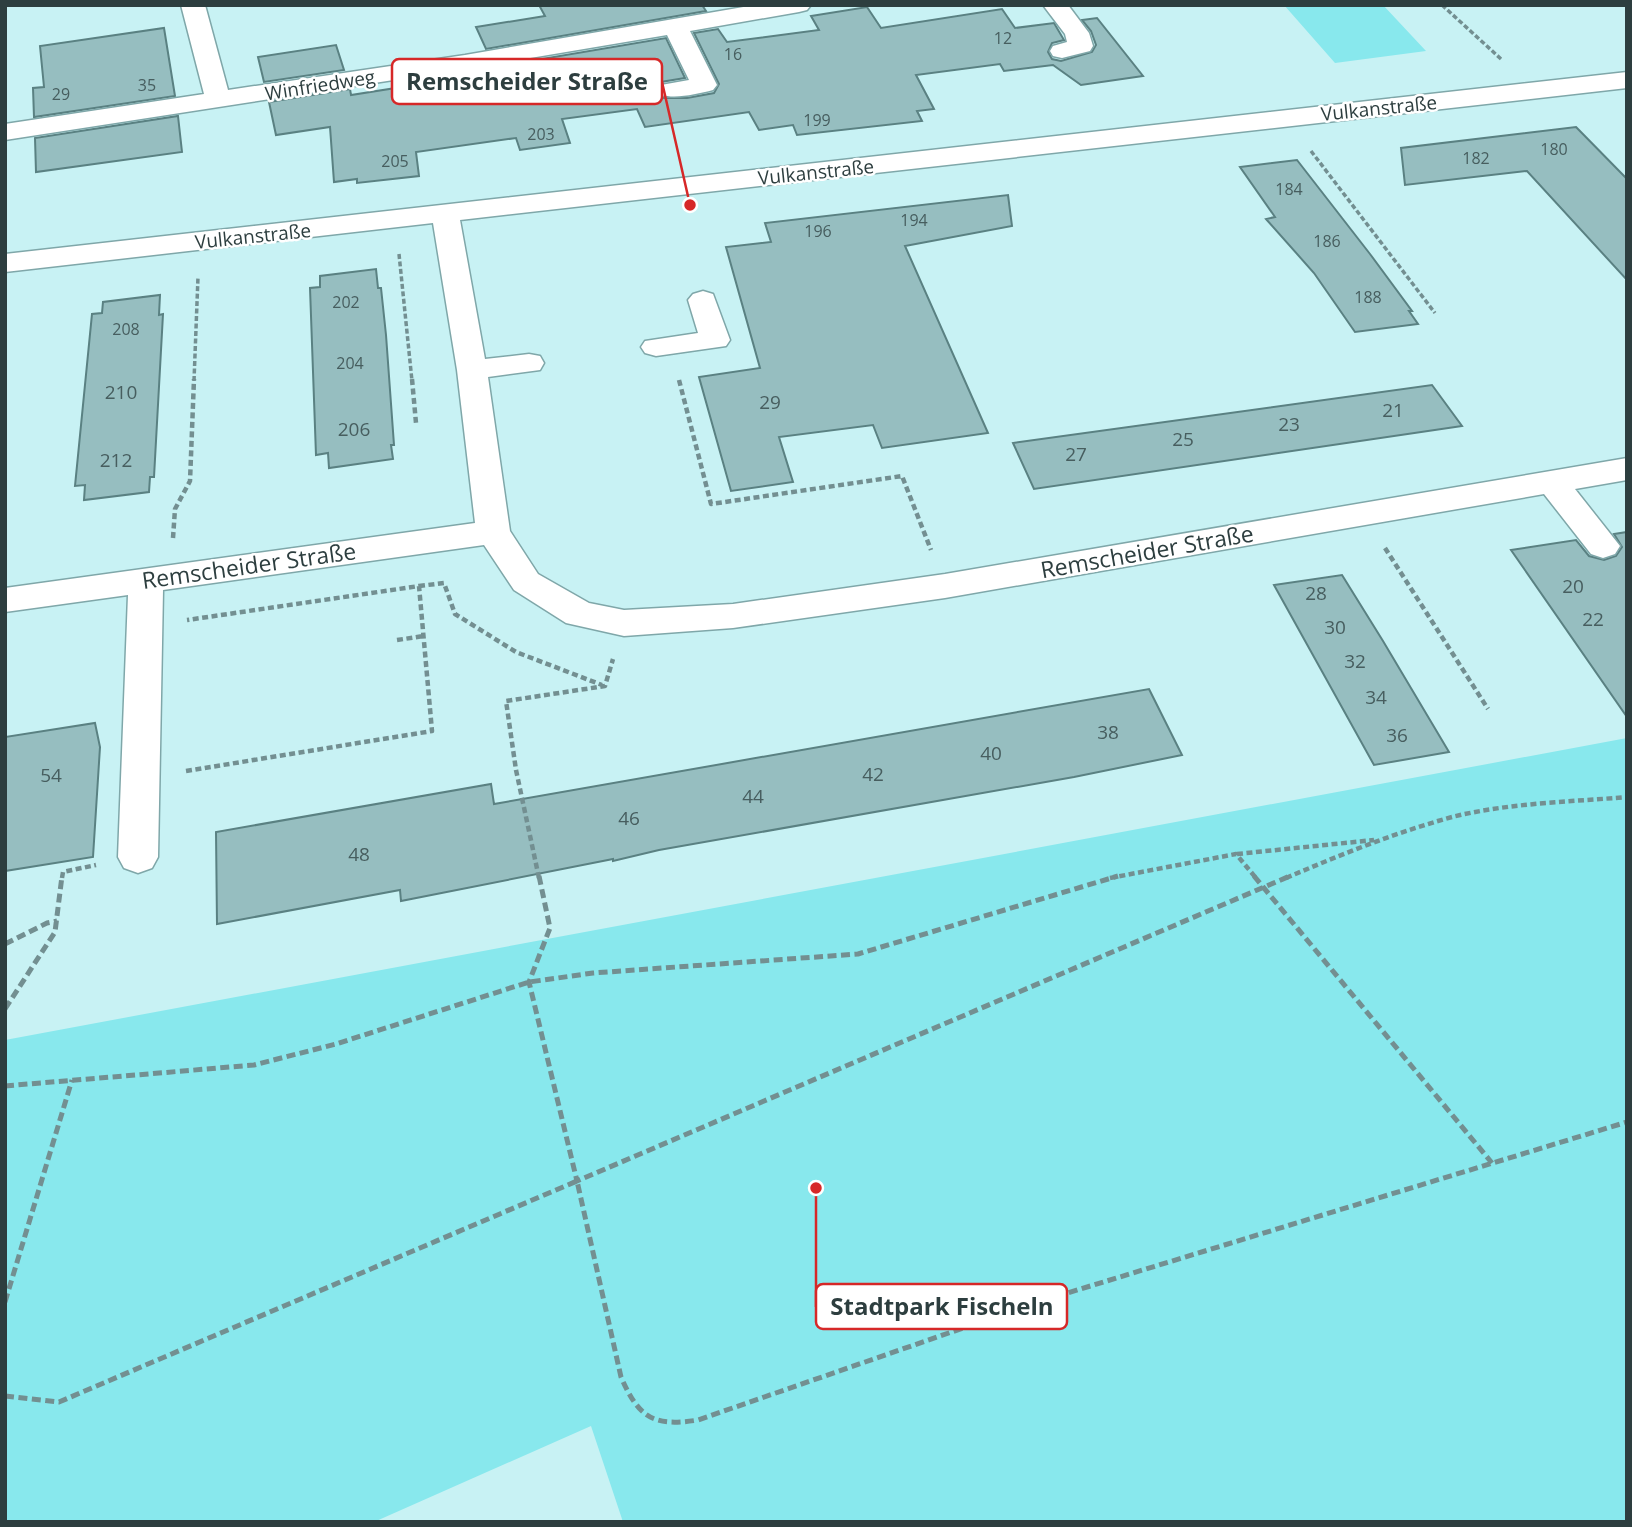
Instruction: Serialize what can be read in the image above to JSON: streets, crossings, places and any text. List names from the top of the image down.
{
  "streets": {
    "street": ["Winfriedweg", "Vulkanstraße", "Remscheider Straße"]
  },
  "crossings": [
    ["Vulkanstraße", "Remscheider Straße"]
  ],
  "places": ["Remscheider Straße", "Stadtpark Fischeln"],
  "house_numbers": [
    "12",
    "16",
    "35",
    "29",
    "199",
    "203",
    "180",
    "182",
    "205",
    "184",
    "194",
    "196",
    "186",
    "188",
    "202",
    "208",
    "204",
    "210",
    "29",
    "21",
    "23",
    "206",
    "25",
    "27",
    "212",
    "20",
    "28",
    "22",
    "30",
    "32",
    "34",
    "38",
    "36",
    "40",
    "42",
    "54",
    "44",
    "46",
    "48"
  ]
}
